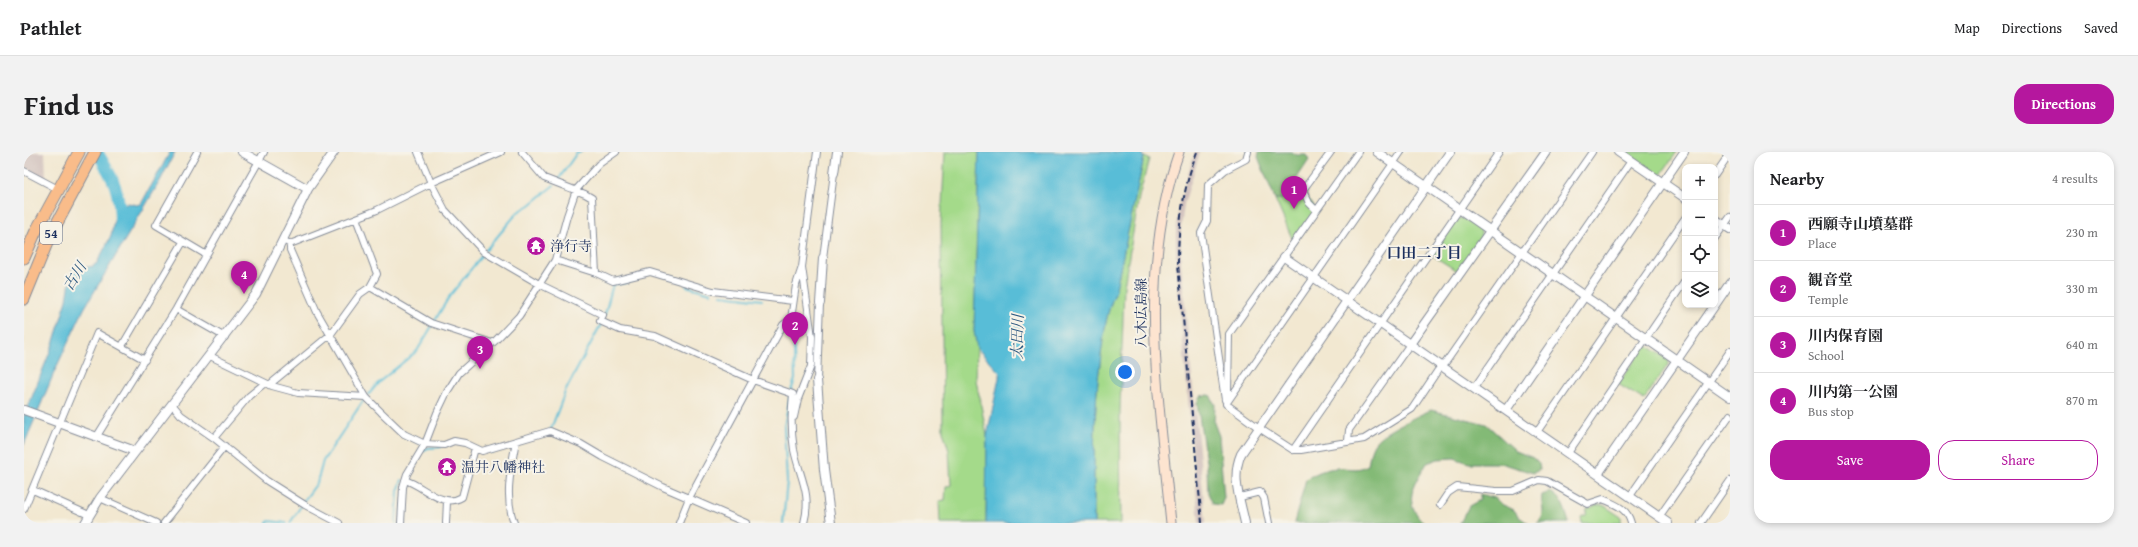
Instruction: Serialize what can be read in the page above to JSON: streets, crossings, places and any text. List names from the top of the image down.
{
  "streets": {
    "highway": ["54"],
    "main road": ["八木広島線"]
  },
  "districts": ["口田二丁目"],
  "water": ["古川", "太田川"],
  "places": {
    "temple": ["浄行寺", "温井八幡神社"]
  },
  "page": {
    "header": "Pathlet",
    "nav": ["Map", "Directions", "Saved"],
    "title": "Find us",
    "buttons": [
      "Directions",
      ["Save", "Share"]
    ],
    "heading": ["Nearby", "4 results"],
    "map_buttons": ["+", "−"],
    "pins": [
      "1",
      "4",
      "2",
      "3"
    ],
    "list": [
      {
        "mark": "1",
        "name": "西願寺山墳墓群",
        "note": "Place",
        "value": "230 m"
      },
      {
        "mark": "2",
        "name": "観音堂",
        "note": "Temple",
        "value": "330 m"
      },
      {
        "mark": "3",
        "name": "川内保育園",
        "note": "School",
        "value": "640 m"
      },
      {
        "mark": "4",
        "name": "川内第一公園",
        "note": "Bus stop",
        "value": "870 m"
      }
    ]
  }
}
